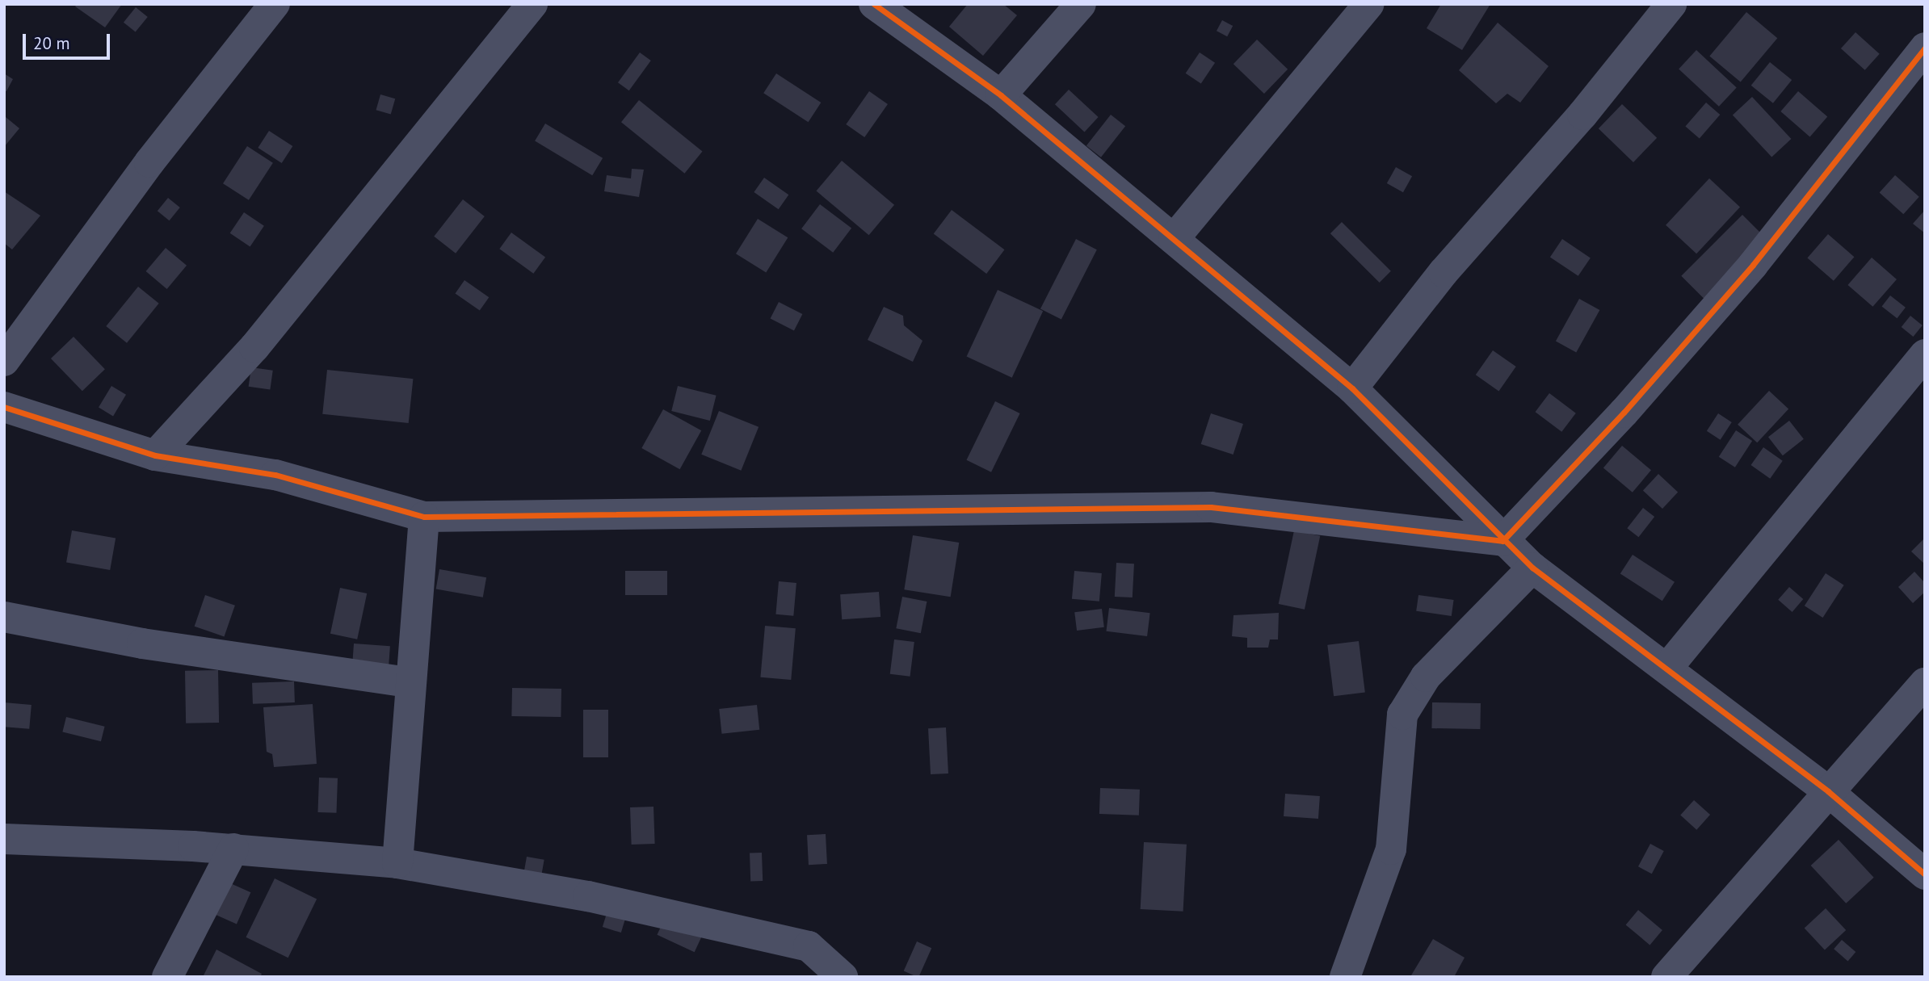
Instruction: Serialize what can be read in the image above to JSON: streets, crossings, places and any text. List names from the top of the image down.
{
  "scale_bar": "20 m"
}
